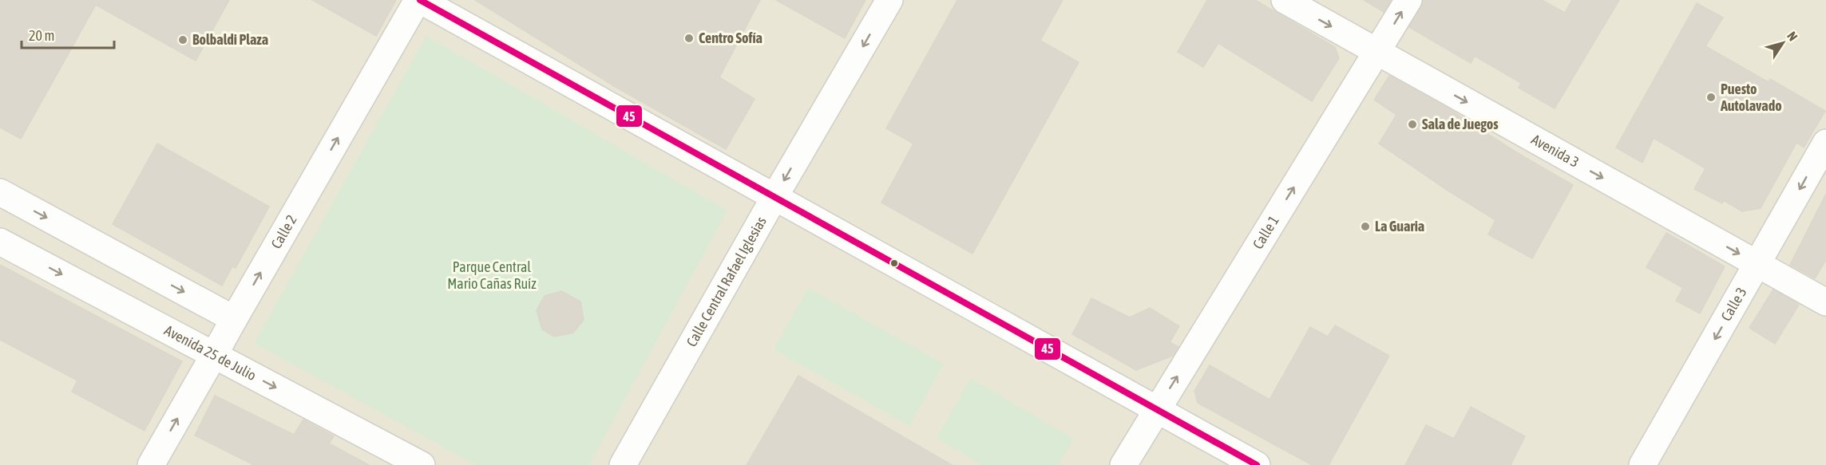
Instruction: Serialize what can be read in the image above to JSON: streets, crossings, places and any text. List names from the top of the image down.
{
  "streets": {
    "street": [
      "Avenida 3",
      "Calle 2",
      "Calle 1",
      "Calle Central Rafael Iglesias",
      "Calle 3",
      "Avenida 25 de Julio"
    ]
  },
  "crossings": [
    ["Avenida 3", "Calle 1"],
    ["Avenida 3", "Calle 3"],
    ["Calle 2", "Avenida 25 de Julio"]
  ],
  "one_way": [
    "Avenida 3",
    "Calle 2",
    "Calle 1",
    "Calle Central Rafael Iglesias",
    "Calle 3"
  ],
  "parks": ["Parque Central Mario Cañas Ruíz"],
  "places": [
    "Centro Sofía",
    "Bolbaldi Plaza",
    "Puesto Autolavado",
    "Sala de Juegos",
    "La Guaria"
  ],
  "lines": ["transit line 45"],
  "scale_bar": "20 m",
  "north": "top right"
}
